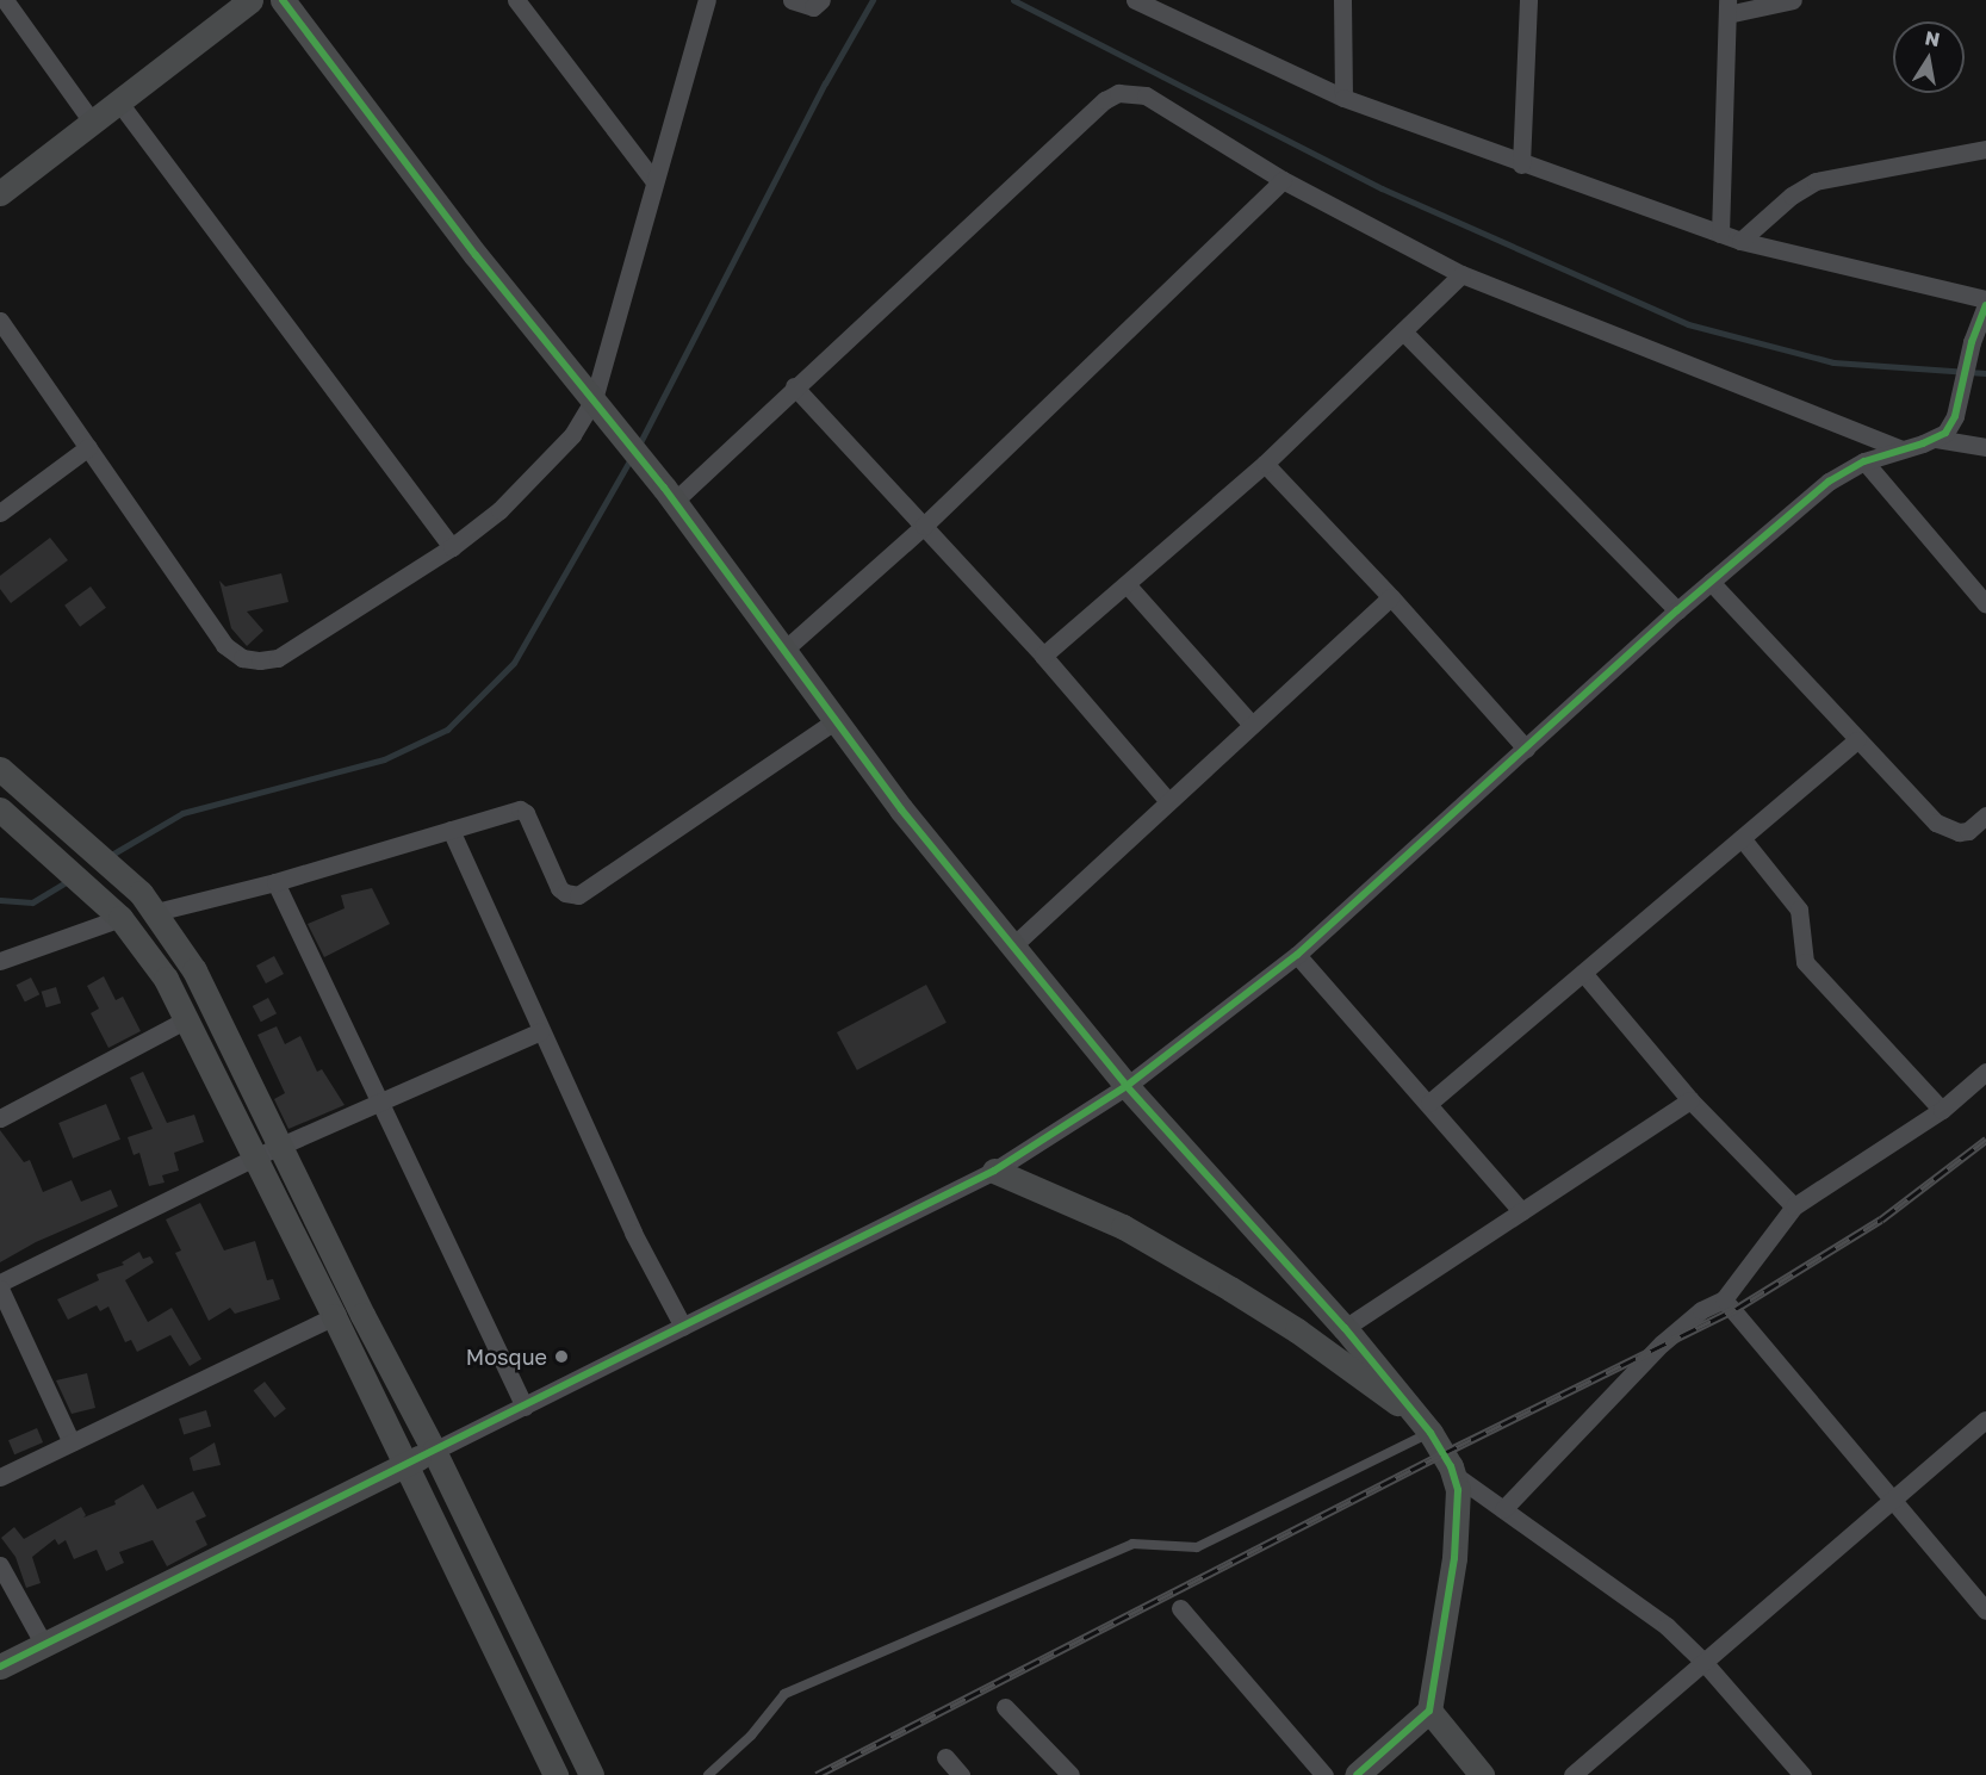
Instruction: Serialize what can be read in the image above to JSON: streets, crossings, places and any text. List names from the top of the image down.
{
  "places": ["Mosque"],
  "north": "top"
}
